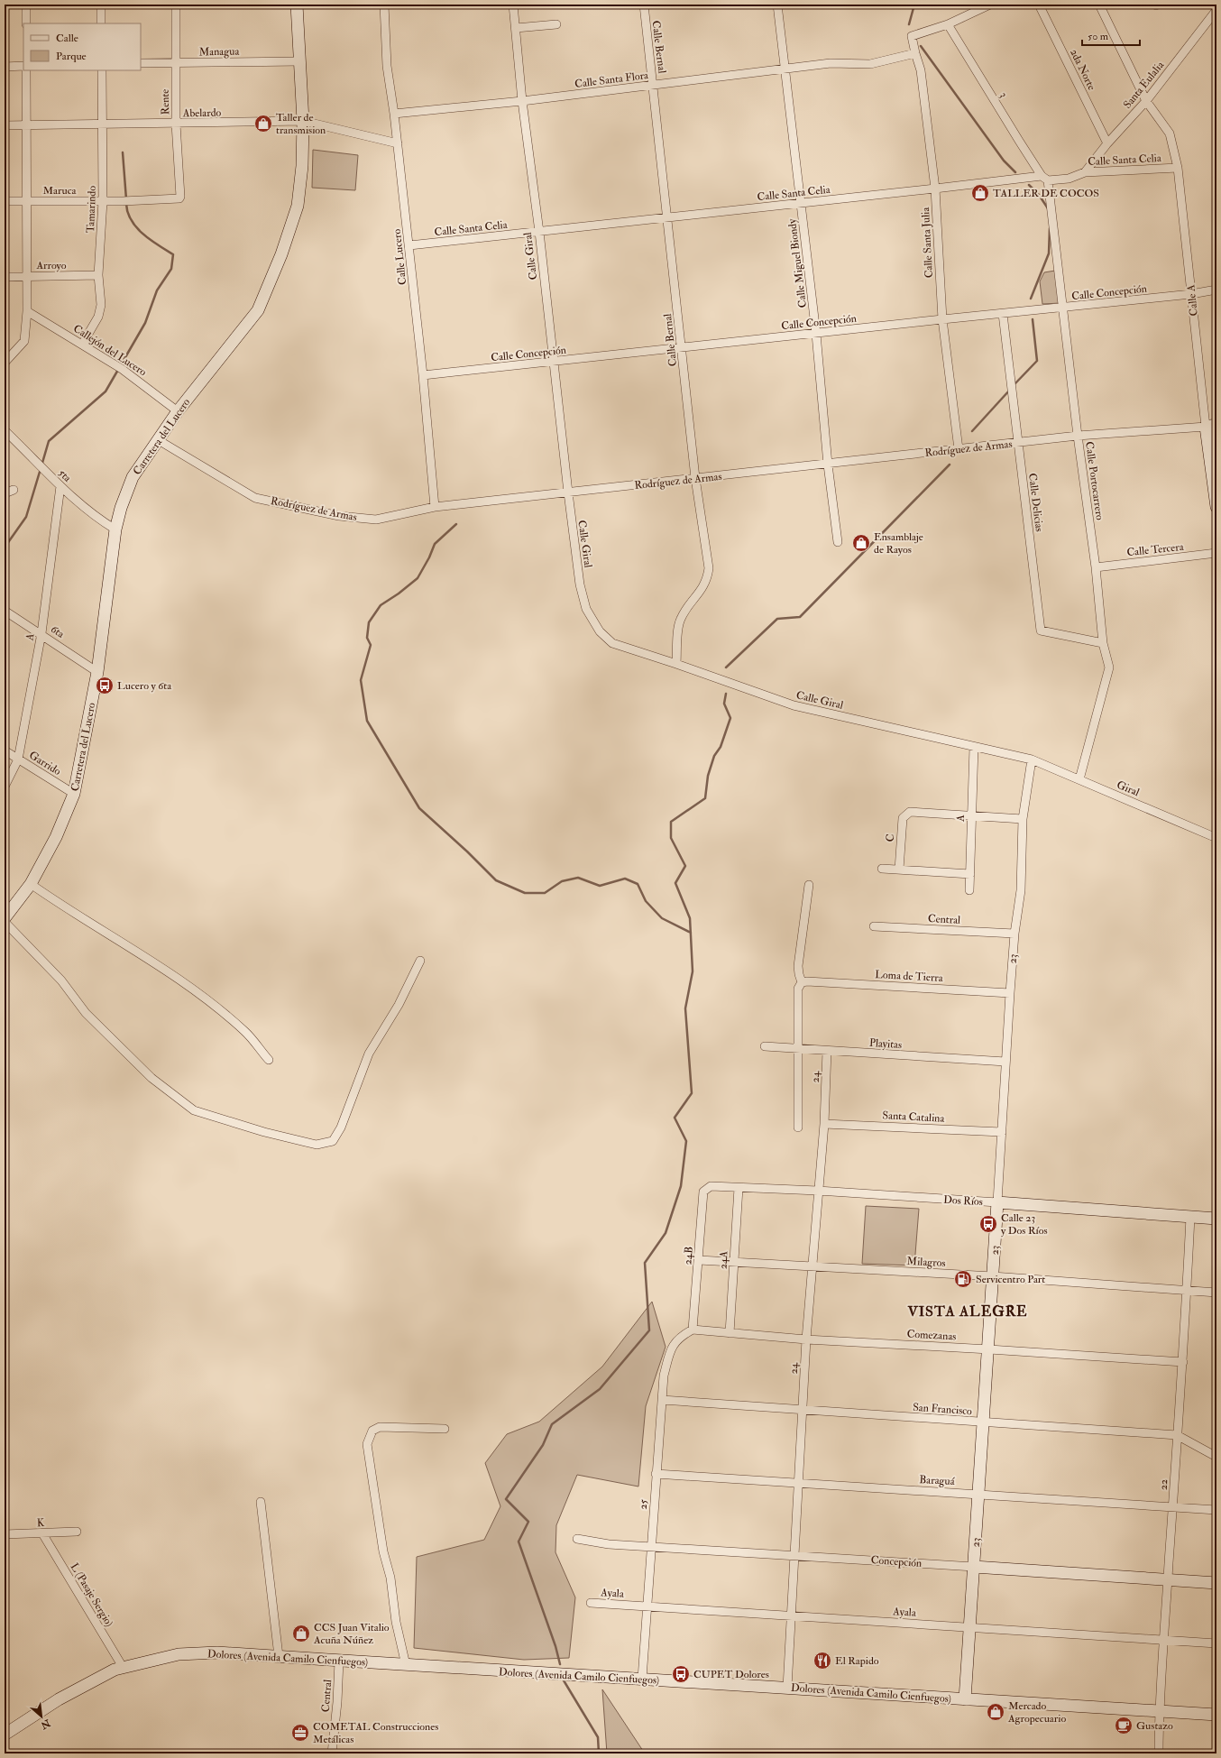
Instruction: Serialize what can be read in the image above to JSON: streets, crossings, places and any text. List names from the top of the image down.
{
  "streets": {
    "main road": [
      "Calle A",
      "Carretera del Lucero",
      "23",
      "Dos Ríos",
      "Concepción",
      "Dolores (Avenida Camilo Cienfuegos)"
    ],
    "street": [
      "Calle Bernal",
      "Managua",
      "2da Norte",
      "Calle Santa Flora",
      "Santa Eulalia",
      "3",
      "Rente",
      "Abelardo",
      "Calle Santa Celia",
      "Maruca",
      "Tamarindo",
      "Calle Santa Julia",
      "Calle Giral",
      "Calle Lucero",
      "Calle Miguel Biondy",
      "Arroyo",
      "Calle Concepción",
      "Callejón del Lucero",
      "Rodríguez de Armas",
      "5ta",
      "Calle Portocarrero",
      "Calle Delicias",
      "Calle Tercera",
      "6ta",
      "A",
      "Garrido",
      "Giral",
      "C",
      "Central",
      "Loma de Tierra",
      "Playitas",
      "24",
      "Santa Catalina",
      "24B",
      "24A",
      "Milagros",
      "Comezanas",
      "San Francisco",
      "Baraguá",
      "22",
      "25",
      "K",
      "Ayala",
      "L (Pasaje Sergio)"
    ]
  },
  "crossings": [
    ["Calle Bernal", "Calle Santa Flora"],
    ["Calle Bernal", "Calle Santa Celia"],
    ["Calle Bernal", "Calle Giral"],
    ["Calle Bernal", "Calle Concepción"],
    ["Calle Bernal", "Rodríguez de Armas"],
    ["Managua", "Rente"],
    ["Managua", "Carretera del Lucero"],
    ["2da Norte", "Santa Eulalia"],
    ["Calle Santa Flora", "Calle Santa Julia"],
    ["Calle Santa Flora", "Calle Giral"],
    ["Calle Santa Flora", "Calle Lucero"],
    ["Calle Santa Flora", "Calle Miguel Biondy"],
    ["Santa Eulalia", "Calle Santa Celia"],
    ["Santa Eulalia", "Calle A"],
    ["3", "Calle Santa Celia"],
    ["3", "Calle Santa Julia"],
    ["3", "Calle Portocarrero"],
    ["Rente", "Abelardo"],
    ["Rente", "Maruca"],
    ["Abelardo", "Tamarindo"],
    ["Abelardo", "Calle Lucero"],
    ["Abelardo", "Carretera del Lucero"],
    ["Calle Santa Celia", "Calle Santa Julia"],
    ["Calle Santa Celia", "Calle Giral"],
    ["Calle Santa Celia", "Calle Lucero"],
    ["Calle Santa Celia", "Calle Miguel Biondy"],
    ["Calle Santa Celia", "Calle A"],
    ["Calle Santa Celia", "Calle Portocarrero"],
    ["Maruca", "Tamarindo"],
    ["Tamarindo", "Arroyo"],
    ["Tamarindo", "Callejón del Lucero"],
    ["Calle Santa Julia", "Calle Concepción"],
    ["Calle Santa Julia", "Rodríguez de Armas"],
    ["Calle Giral", "Calle Concepción"],
    ["Calle Giral", "Rodríguez de Armas"],
    ["Calle Giral", "A"],
    ["Calle Giral", "Giral"],
    ["Calle Giral", "23"],
    ["Calle Lucero", "Calle Concepción"],
    ["Calle Lucero", "Rodríguez de Armas"],
    ["Calle Miguel Biondy", "Calle Concepción"],
    ["Calle Miguel Biondy", "Rodríguez de Armas"],
    ["Calle Concepción", "Calle A"],
    ["Calle Concepción", "Calle Portocarrero"],
    ["Calle Concepción", "Calle Delicias"],
    ["Calle A", "Rodríguez de Armas"],
    ["Callejón del Lucero", "Carretera del Lucero"],
    ["Carretera del Lucero", "Rodríguez de Armas"],
    ["Carretera del Lucero", "5ta"],
    ["Carretera del Lucero", "6ta"],
    ["Carretera del Lucero", "Garrido"],
    ["Rodríguez de Armas", "Calle Portocarrero"],
    ["Rodríguez de Armas", "Calle Delicias"],
    ["5ta", "A"],
    ["Calle Portocarrero", "Calle Delicias"],
    ["Calle Portocarrero", "Calle Tercera"],
    ["Calle Portocarrero", "Giral"],
    ["6ta", "A"],
    ["A", "Garrido"],
    ["A", "C"],
    ["Giral", "23"],
    ["Central", "23"],
    ["Central", "Dolores (Avenida Camilo Cienfuegos)"],
    ["23", "Loma de Tierra"],
    ["23", "Playitas"],
    ["23", "Santa Catalina"],
    ["23", "Dos Ríos"],
    ["23", "Milagros"],
    ["23", "Comezanas"],
    ["23", "San Francisco"],
    ["23", "Baraguá"],
    ["23", "Concepción"],
    ["23", "Ayala"],
    ["23", "Dolores (Avenida Camilo Cienfuegos)"],
    ["Playitas", "24"],
    ["24", "Santa Catalina"],
    ["24", "Dos Ríos"],
    ["24", "Milagros"],
    ["24", "Comezanas"],
    ["24", "San Francisco"],
    ["24", "Baraguá"],
    ["24", "Concepción"],
    ["24", "Ayala"],
    ["24", "Dolores (Avenida Camilo Cienfuegos)"],
    ["Dos Ríos", "24B"],
    ["Dos Ríos", "24A"],
    ["Dos Ríos", "22"],
    ["24B", "Milagros"],
    ["24B", "Comezanas"],
    ["24B", "25"],
    ["24A", "Milagros"],
    ["24A", "Comezanas"],
    ["Milagros", "22"],
    ["Comezanas", "22"],
    ["Comezanas", "25"],
    ["San Francisco", "22"],
    ["San Francisco", "25"],
    ["Baraguá", "22"],
    ["Baraguá", "25"],
    ["22", "Concepción"],
    ["22", "Ayala"],
    ["22", "Dolores (Avenida Camilo Cienfuegos)"],
    ["25", "Concepción"],
    ["25", "Ayala"],
    ["25", "Dolores (Avenida Camilo Cienfuegos)"],
    ["K", "L (Pasaje Sergio)"],
    ["L (Pasaje Sergio)", "Dolores (Avenida Camilo Cienfuegos)"]
  ],
  "districts": ["VISTA ALEGRE"],
  "places": {
    "shop": [
      "Taller de transmision",
      "TALLER DE COCOS",
      "Ensamblaje de Rayos",
      "CCS Juan Vitalio Acuña Núñez",
      "Mercado Agropecuario"
    ],
    "bus stop": ["Lucero y 6ta", "Calle 23 y Dos Ríos", "CUPET Dolores"],
    "fuel station": ["Servicentro Part"],
    "restaurant": ["El Rapido"],
    "cafe": ["Gustazo"],
    "office": ["COMETAL Construcciones Metálicas"]
  },
  "legend": ["Calle", "Parque"],
  "scale_bar": "50 m",
  "north": "bottom right"
}
